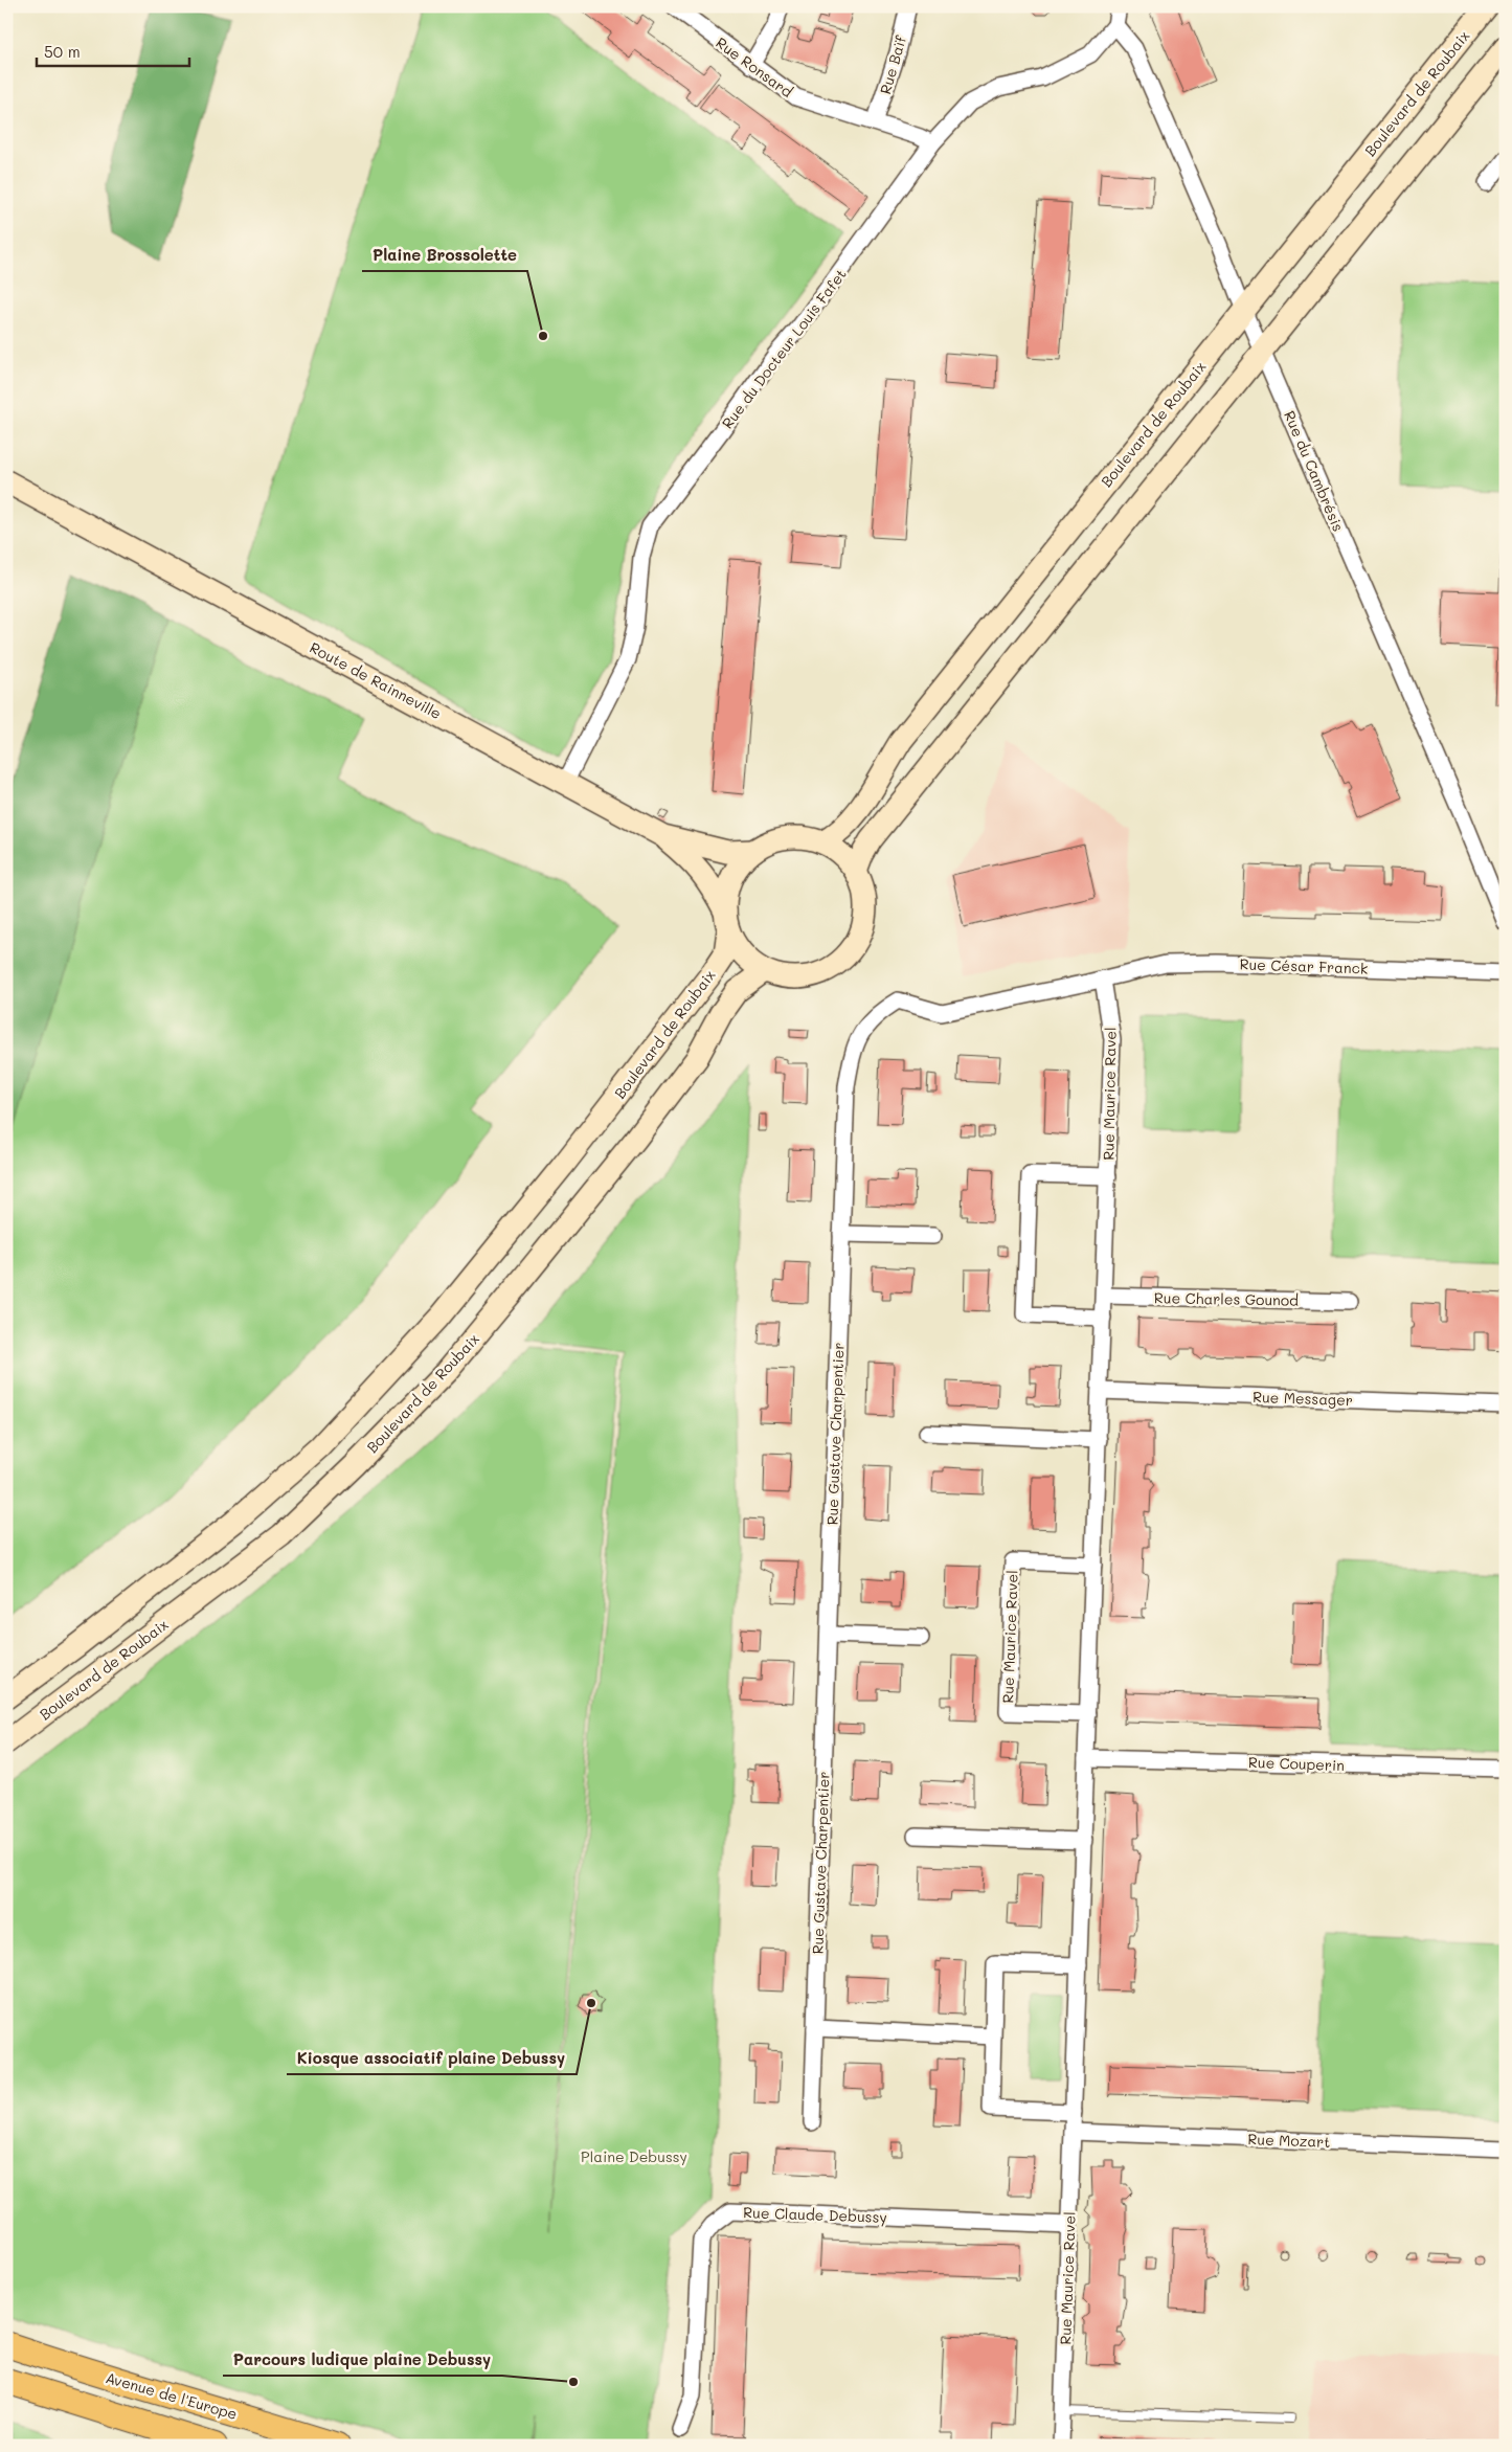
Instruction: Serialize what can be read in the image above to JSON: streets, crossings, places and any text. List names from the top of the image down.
{
  "streets": {
    "main road": ["Boulevard de Roubaix", "Route de Rainneville", "Avenue de l'Europe"],
    "street": [
      "Rue Baïf",
      "Rue Ronsard",
      "Rue du Docteur Louis Fafet",
      "Rue du Cambrésis",
      "Rue César Franck",
      "Rue Maurice Ravel",
      "Rue Charles Gounod",
      "Rue Messager",
      "Rue Gustave Charpentier",
      "Rue Couperin",
      "Rue Mozart",
      "Rue Claude Debussy"
    ]
  },
  "crossings": [
    ["Rue Baïf", "Rue Ronsard"],
    ["Rue Ronsard", "Rue du Docteur Louis Fafet"],
    ["Boulevard de Roubaix", "Rue du Cambrésis"],
    ["Boulevard de Roubaix", "Route de Rainneville"],
    ["Rue du Docteur Louis Fafet", "Rue du Cambrésis"],
    ["Rue du Docteur Louis Fafet", "Route de Rainneville"],
    ["Rue César Franck", "Rue Maurice Ravel"],
    ["Rue César Franck", "Rue Gustave Charpentier"],
    ["Rue Maurice Ravel", "Rue Charles Gounod"],
    ["Rue Maurice Ravel", "Rue Messager"],
    ["Rue Maurice Ravel", "Rue Gustave Charpentier"],
    ["Rue Maurice Ravel", "Rue Couperin"],
    ["Rue Maurice Ravel", "Rue Mozart"],
    ["Rue Maurice Ravel", "Rue Claude Debussy"]
  ],
  "parks": ["Plaine Debussy"],
  "places": ["Plaine Brossolette", "Kiosque associatif plaine Debussy", "Parcours ludique plaine Debussy"],
  "scale_bar": "50 m"
}
